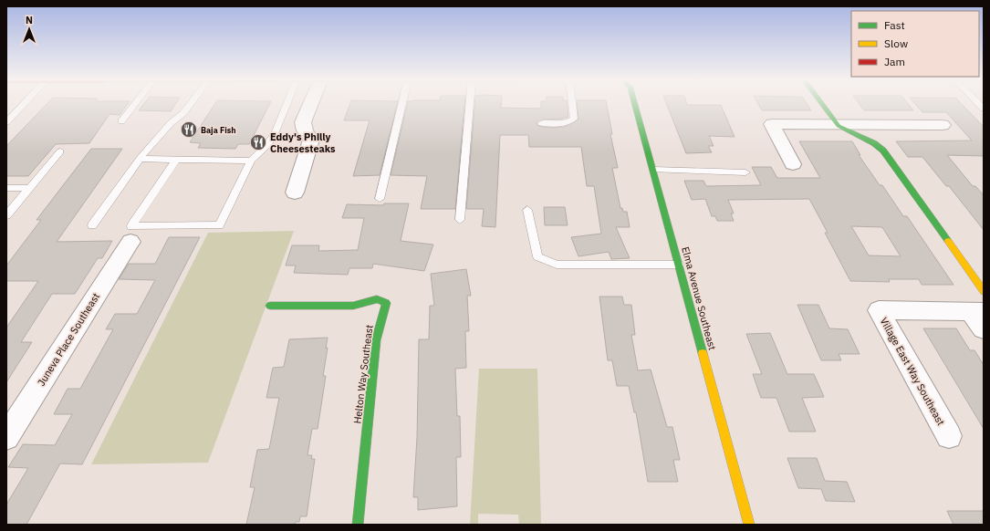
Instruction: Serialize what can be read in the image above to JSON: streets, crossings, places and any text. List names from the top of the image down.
{
  "streets": {
    "street": [
      "Elma Avenue Southeast",
      "Juneva Place Southeast",
      "Village East Way Southeast",
      "Helton Way Southeast"
    ]
  },
  "places": {
    "restaurant": ["Baja Fish", "Eddy's Philly Cheesesteaks"]
  },
  "legend": ["Fast", "Slow", "Jam"],
  "north": "top"
}
